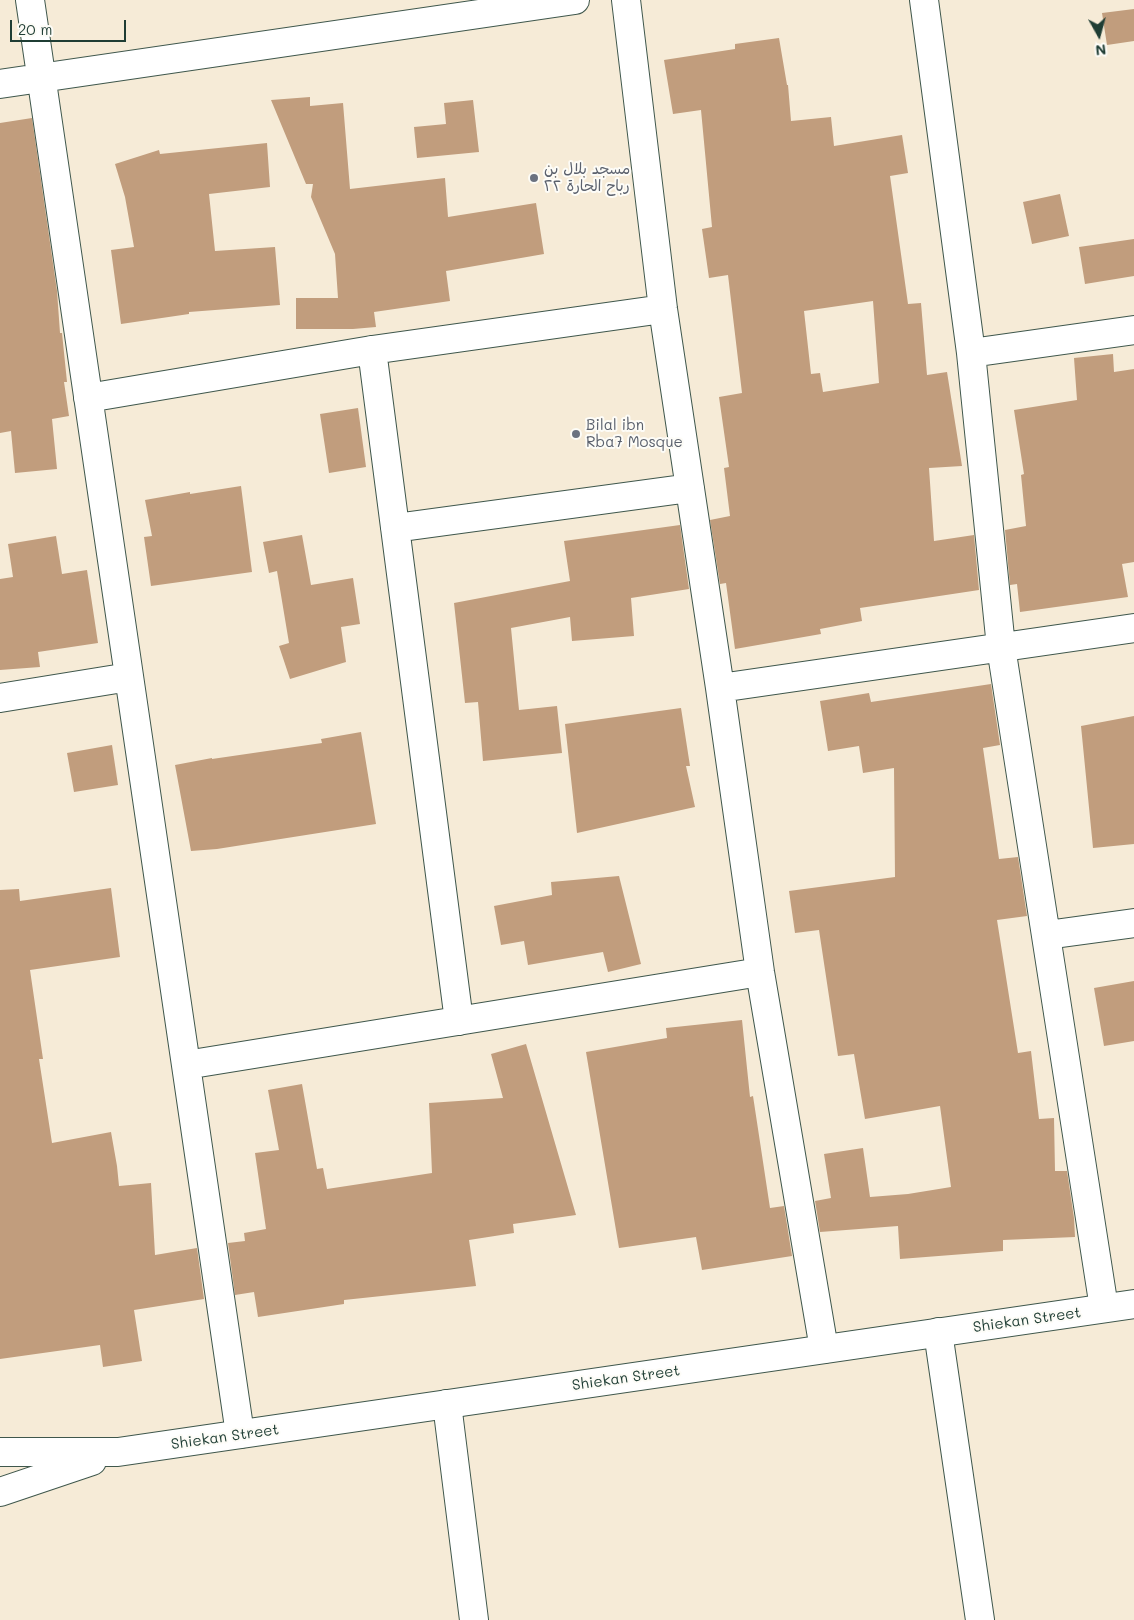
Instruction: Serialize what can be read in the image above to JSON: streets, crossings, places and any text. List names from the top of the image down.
{
  "streets": {
    "street": ["Shiekan Street"]
  },
  "places": ["مسجد بلال بن رباح الحارة ٢٢", "Bilal ibn Rba7 Mosque"],
  "scale_bar": "20 m",
  "north": "bottom"
}
